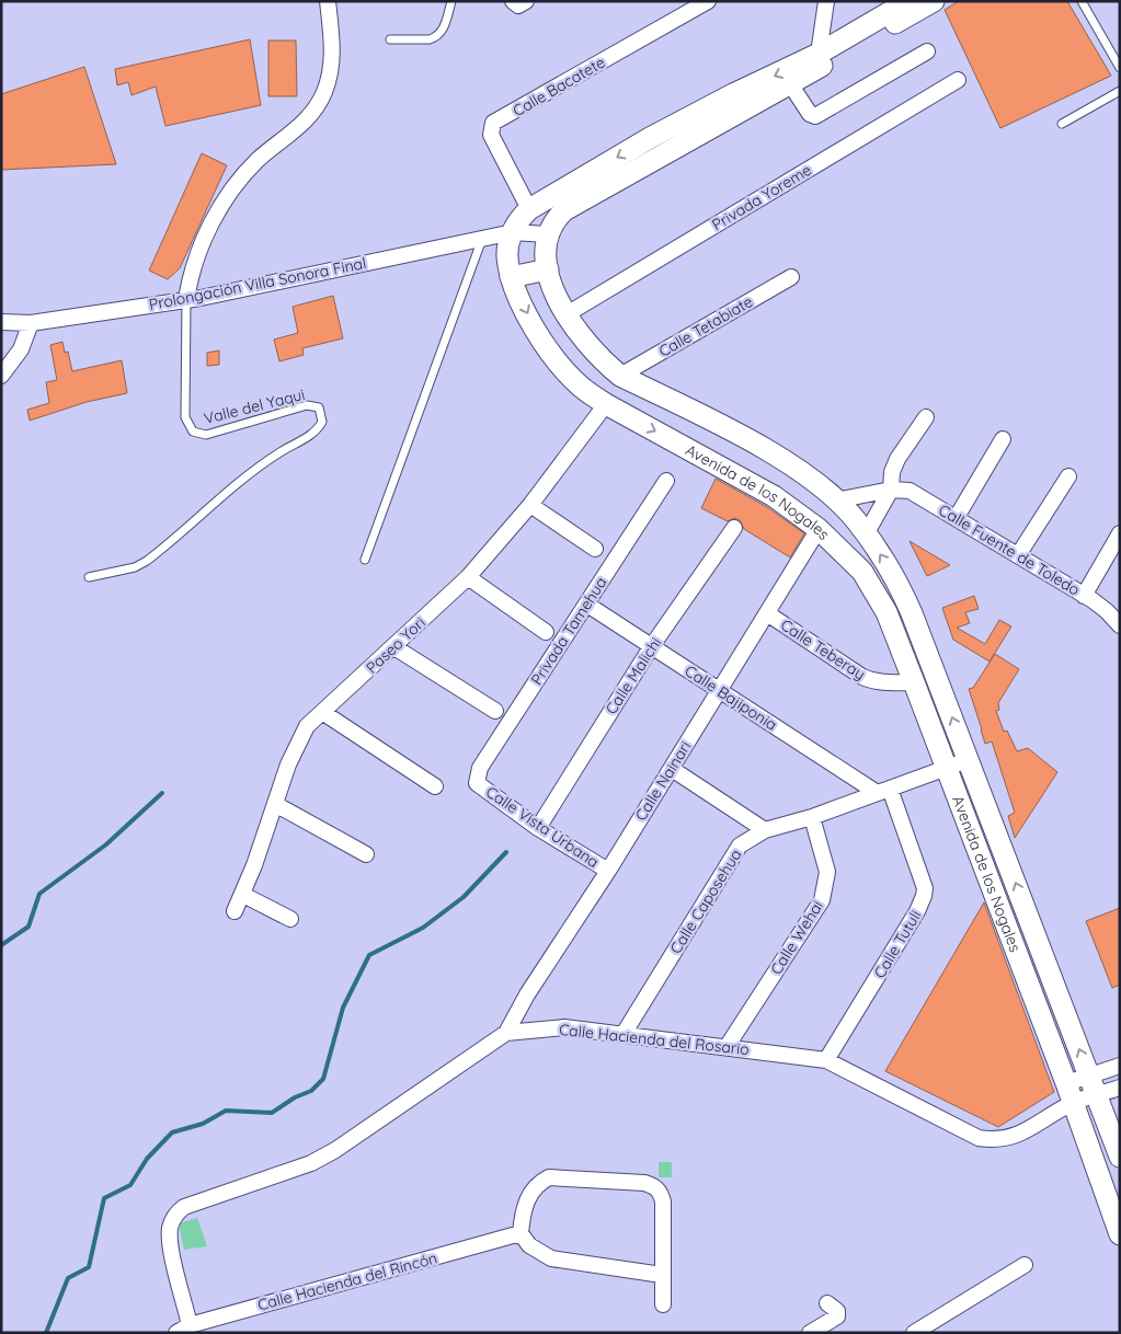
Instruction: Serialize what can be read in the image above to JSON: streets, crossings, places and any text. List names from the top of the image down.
{
  "streets": {
    "main road": ["Avenida de los Nogales"],
    "street": [
      "Calle Bacatete",
      "Privada Yoreme",
      "Prolongación Villa Sonora Final",
      "Calle Tetabiate",
      "Calle Fuente de Toledo",
      "Privada Tamehua",
      "Paseo Yori",
      "Calle Teberay",
      "Calle Malichi",
      "Calle Bajiponia",
      "Calle Nainari",
      "Calle Vista Urbana",
      "Calle Caposehua",
      "Calle Wehai",
      "Calle Tutuli",
      "Calle Hacienda del Rosario",
      "Calle Hacienda del Rincón"
    ],
    "lane": ["Valle del Yaqui"]
  },
  "crossings": [
    ["Calle Bacatete", "Avenida de los Nogales"],
    ["Privada Yoreme", "Avenida de los Nogales"],
    ["Prolongación Villa Sonora Final", "Valle del Yaqui"],
    ["Prolongación Villa Sonora Final", "Avenida de los Nogales"],
    ["Calle Tetabiate", "Avenida de los Nogales"],
    ["Avenida de los Nogales", "Calle Fuente de Toledo"],
    ["Avenida de los Nogales", "Paseo Yori"],
    ["Avenida de los Nogales", "Calle Teberay"],
    ["Avenida de los Nogales", "Calle Nainari"],
    ["Avenida de los Nogales", "Calle Caposehua"],
    ["Avenida de los Nogales", "Calle Hacienda del Rosario"],
    ["Privada Tamehua", "Calle Bajiponia"],
    ["Privada Tamehua", "Calle Vista Urbana"],
    ["Calle Teberay", "Calle Nainari"],
    ["Calle Malichi", "Calle Bajiponia"],
    ["Calle Malichi", "Calle Vista Urbana"],
    ["Calle Bajiponia", "Calle Nainari"],
    ["Calle Bajiponia", "Calle Caposehua"],
    ["Calle Bajiponia", "Calle Tutuli"],
    ["Calle Nainari", "Calle Vista Urbana"],
    ["Calle Nainari", "Calle Hacienda del Rosario"],
    ["Calle Caposehua", "Calle Wehai"],
    ["Calle Caposehua", "Calle Tutuli"],
    ["Calle Caposehua", "Calle Hacienda del Rosario"],
    ["Calle Wehai", "Calle Hacienda del Rosario"],
    ["Calle Tutuli", "Calle Hacienda del Rosario"],
    ["Calle Hacienda del Rosario", "Calle Hacienda del Rincón"]
  ]
}
